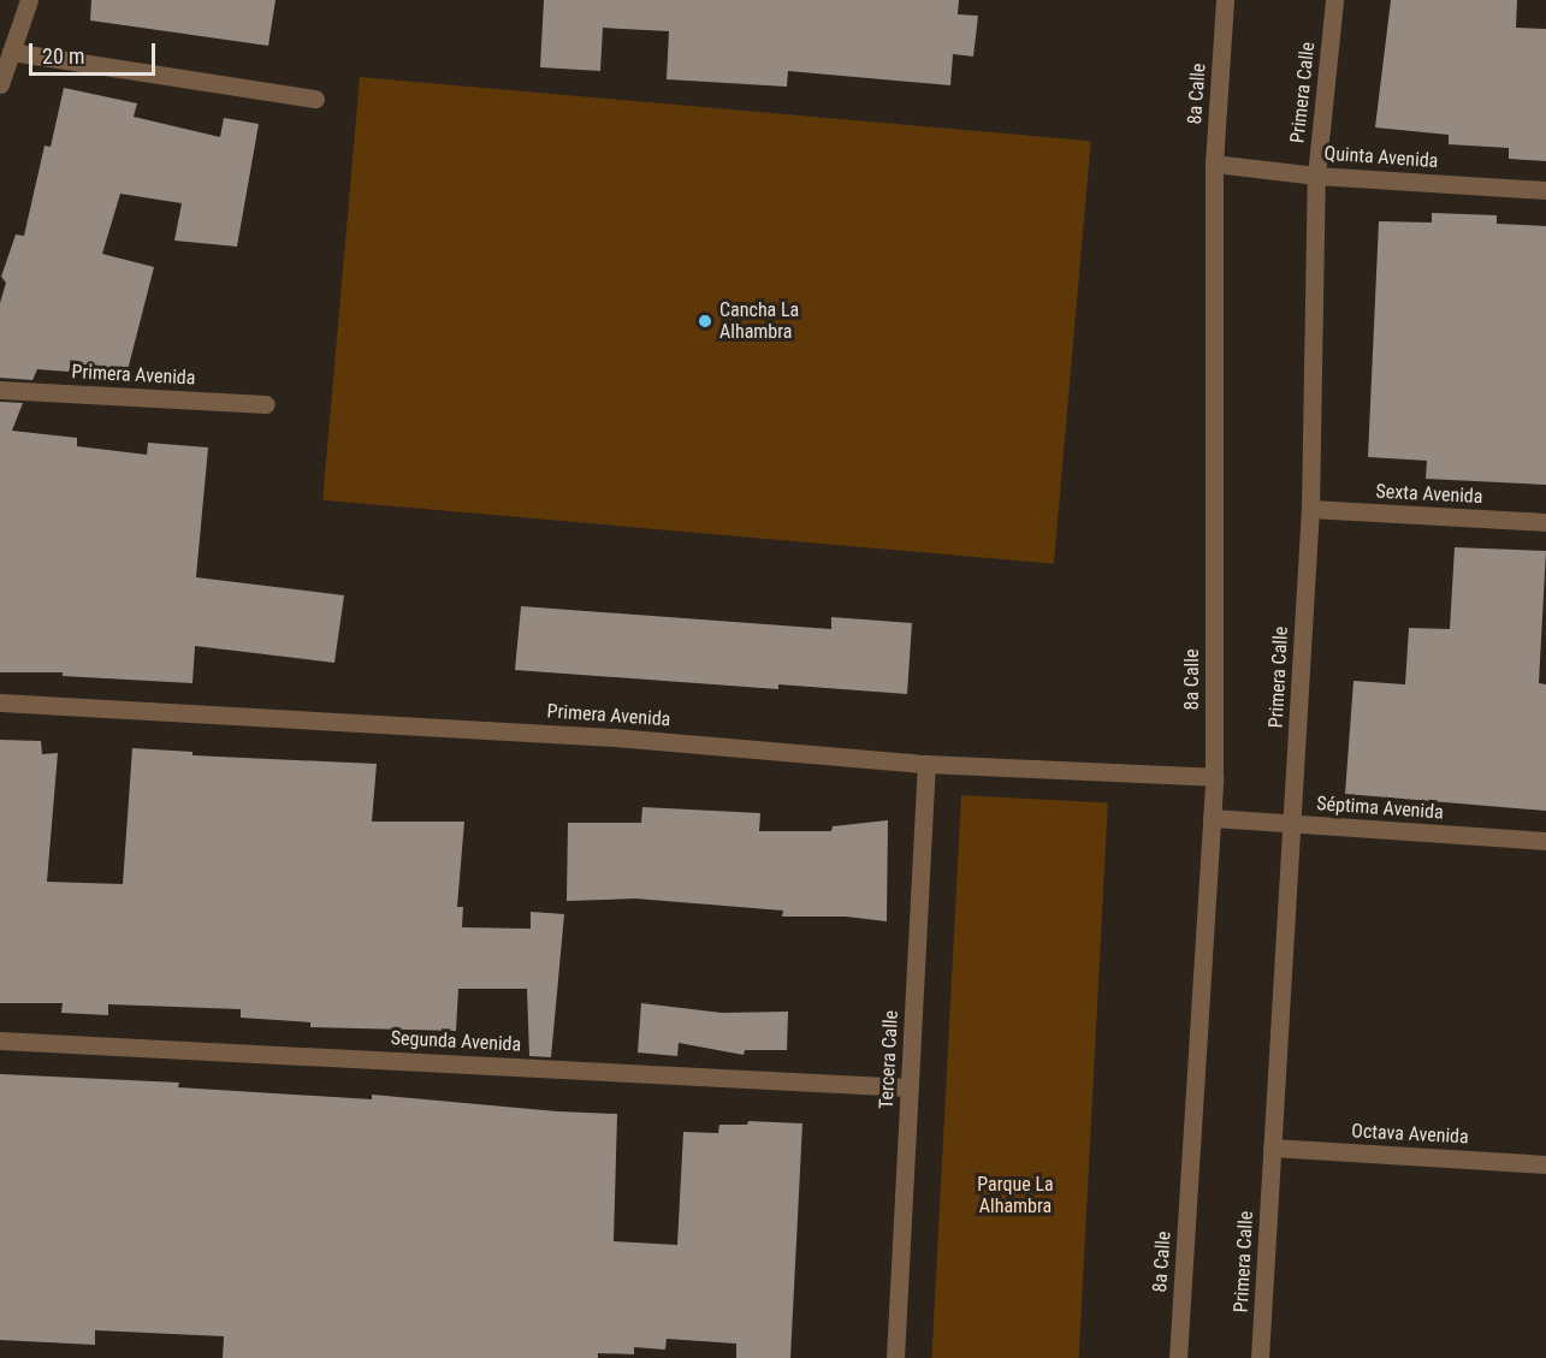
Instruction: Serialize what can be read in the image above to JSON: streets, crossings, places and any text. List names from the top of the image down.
{
  "streets": {
    "street": [
      "Primera Calle",
      "8a Calle",
      "Quinta Avenida",
      "Primera Avenida",
      "Sexta Avenida",
      "Séptima Avenida",
      "Segunda Avenida",
      "Tercera Calle",
      "Octava Avenida"
    ]
  },
  "crossings": [
    ["Primera Calle", "Quinta Avenida"],
    ["Primera Calle", "Sexta Avenida"],
    ["Primera Calle", "Séptima Avenida"],
    ["Primera Calle", "Octava Avenida"],
    ["8a Calle", "Quinta Avenida"],
    ["8a Calle", "Primera Avenida"],
    ["8a Calle", "Séptima Avenida"],
    ["Primera Avenida", "Tercera Calle"],
    ["Segunda Avenida", "Tercera Calle"]
  ],
  "parks": ["Parque La Alhambra"],
  "places": ["Cancha La Alhambra"],
  "scale_bar": "20 m"
}
